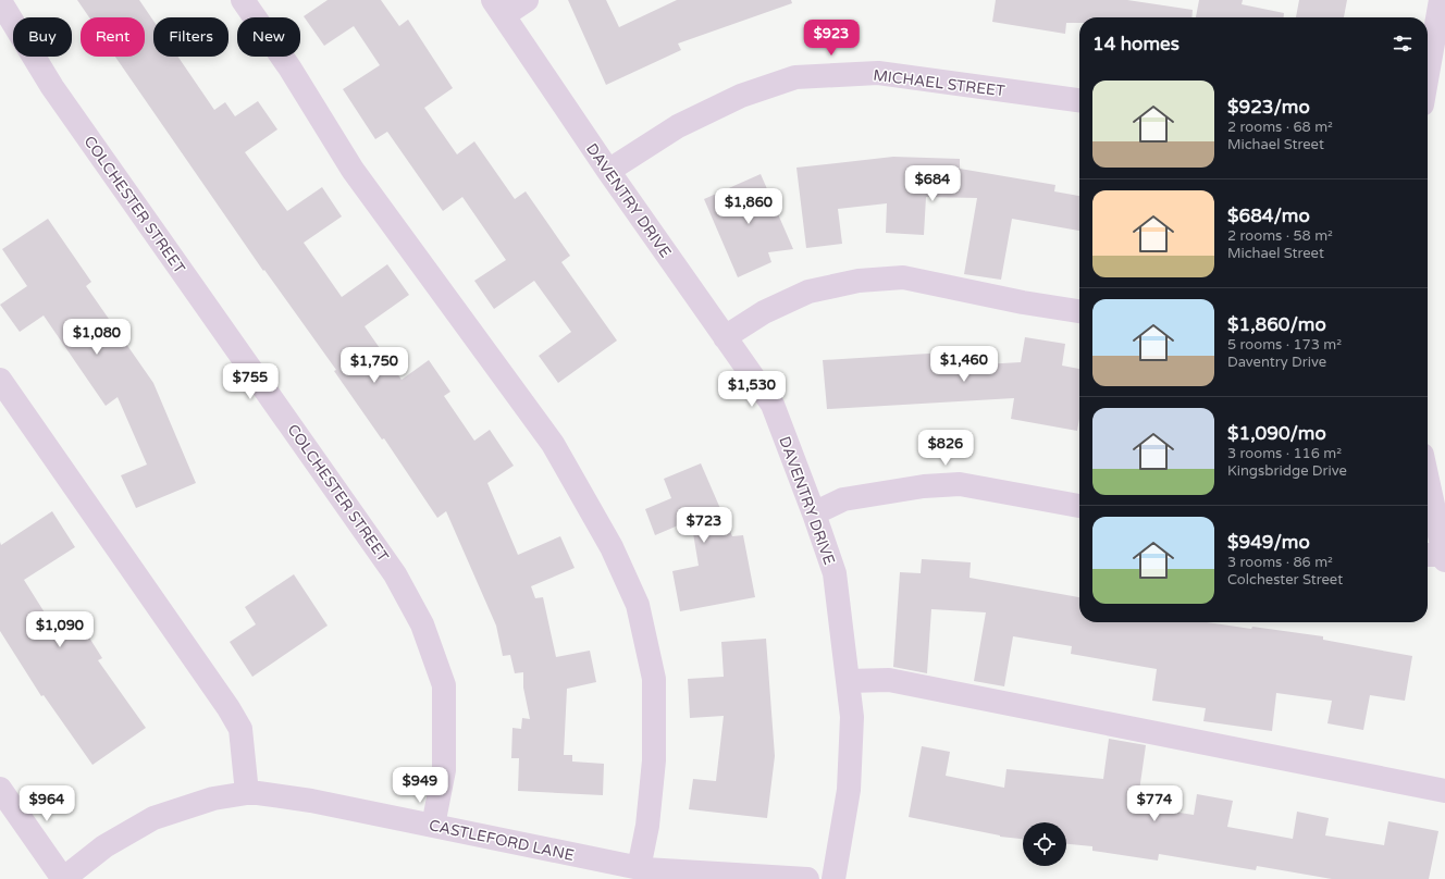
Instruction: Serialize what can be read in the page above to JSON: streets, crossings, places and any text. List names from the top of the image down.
{
  "streets": {
    "street": [
      "MICHAEL STREET",
      "DAVENTRY DRIVE",
      "COLCHESTER STREET",
      "CASTLEFORD LANE"
    ]
  },
  "crossings": [
    ["MICHAEL STREET", "DAVENTRY DRIVE"],
    ["COLCHESTER STREET", "CASTLEFORD LANE"]
  ],
  "page": {
    "chip": [
      "Buy",
      "Rent",
      "Filters",
      "New"
    ],
    "heading": "14 homes",
    "price": [
      "$923",
      "$684",
      "$1,860",
      "$1,080",
      "$1,460",
      "$1,750",
      "$755",
      "$1,530",
      "$826",
      "$723",
      "$1,090",
      "$949",
      "$964",
      "$774"
    ],
    "list": [
      {
        "name": "$923/mo",
        "note": "2 rooms · 68 m² · Michael Street"
      },
      {
        "name": "$684/mo",
        "note": "2 rooms · 58 m² · Michael Street"
      },
      {
        "name": "$1,860/mo",
        "note": "5 rooms · 173 m² · Daventry Drive"
      },
      {
        "name": "$1,090/mo",
        "note": "3 rooms · 116 m² · Kingsbridge Drive"
      },
      {
        "name": "$949/mo",
        "note": "3 rooms · 86 m² · Colchester Street"
      }
    ]
  }
}
